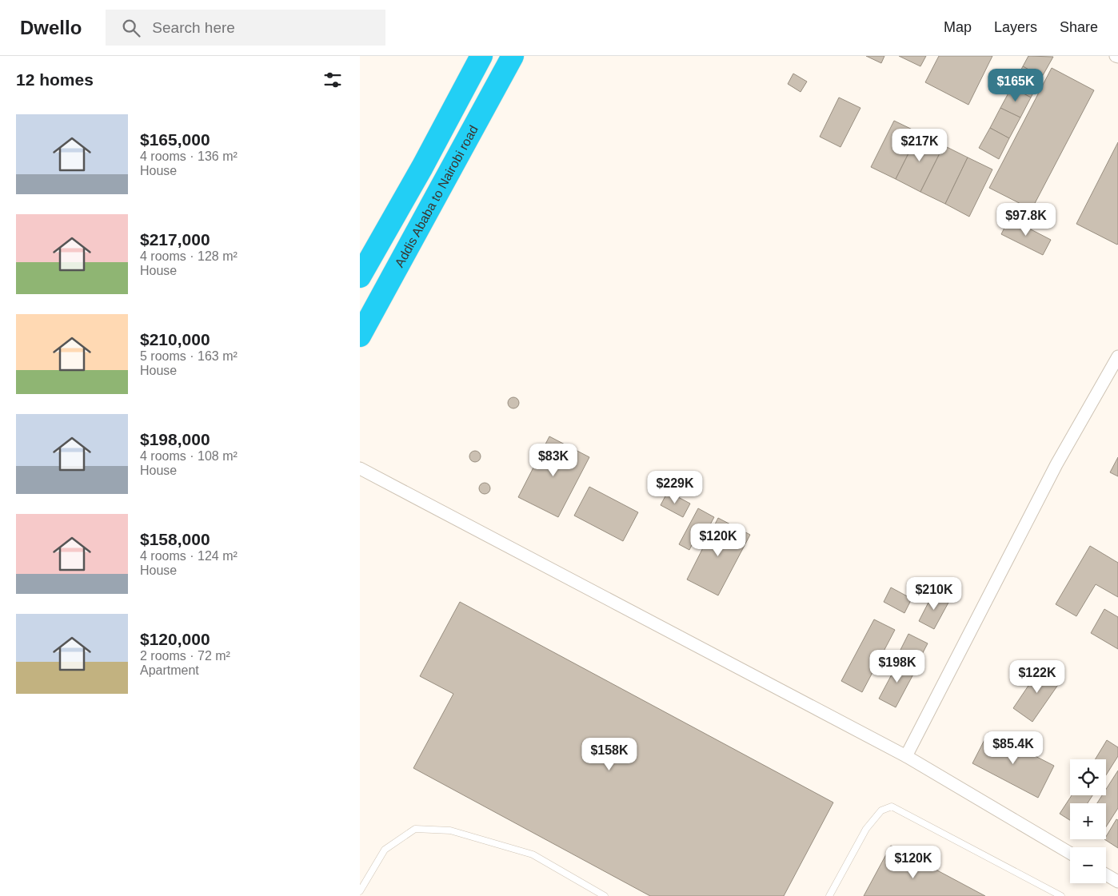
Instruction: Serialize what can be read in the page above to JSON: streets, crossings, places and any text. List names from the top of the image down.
{
  "streets": {
    "highway": ["Addis Ababa to Nairobi road"]
  },
  "page": {
    "header": "Dwello",
    "search": "Search here",
    "nav": ["Map", "Layers", "Share"],
    "heading": "12 homes",
    "price": [
      "$165K",
      "$217K",
      "$97.8K",
      "$83K",
      "$229K",
      "$120K",
      "$210K",
      "$198K",
      "$122K",
      "$85.4K",
      "$158K",
      "$120K"
    ],
    "list": [
      {
        "name": "$165,000",
        "note": "4 rooms · 136 m² · House"
      },
      {
        "name": "$217,000",
        "note": "4 rooms · 128 m² · House"
      },
      {
        "name": "$210,000",
        "note": "5 rooms · 163 m² · House"
      },
      {
        "name": "$198,000",
        "note": "4 rooms · 108 m² · House"
      },
      {
        "name": "$158,000",
        "note": "4 rooms · 124 m² · House"
      },
      {
        "name": "$120,000",
        "note": "2 rooms · 72 m² · Apartment"
      }
    ],
    "map_buttons": ["+", "−"]
  }
}
